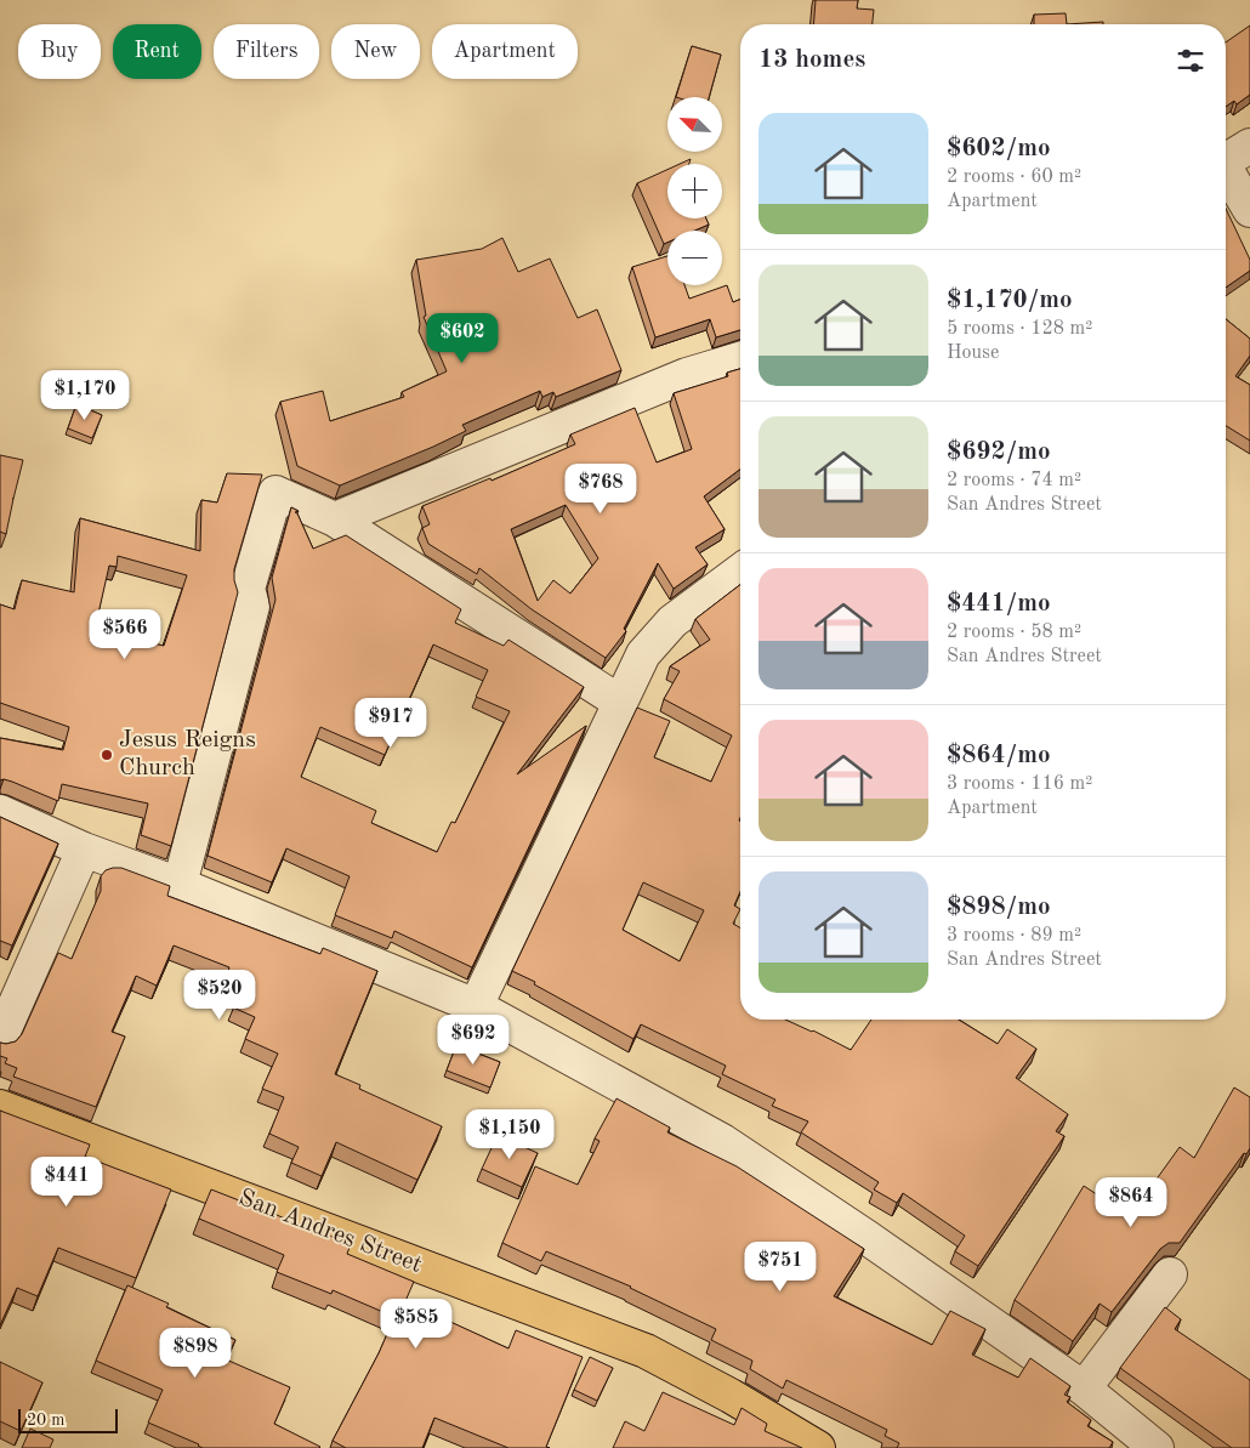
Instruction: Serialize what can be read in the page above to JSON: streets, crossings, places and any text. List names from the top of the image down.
{
  "streets": {
    "main road": ["San Andres Street"]
  },
  "places": ["Jesus Reigns Church"],
  "scale_bar": "20 m",
  "north": "top left",
  "page": {
    "chip": [
      "Buy",
      "Rent",
      "Filters",
      "New",
      "Apartment"
    ],
    "heading": "13 homes",
    "map_buttons": ["+", "−"],
    "list": [
      {
        "name": "$602/mo",
        "note": "2 rooms · 60 m² · Apartment"
      },
      {
        "name": "$1,170/mo",
        "note": "5 rooms · 128 m² · House"
      },
      {
        "name": "$692/mo",
        "note": "2 rooms · 74 m² · San Andres Street"
      },
      {
        "name": "$441/mo",
        "note": "2 rooms · 58 m² · San Andres Street"
      },
      {
        "name": "$864/mo",
        "note": "3 rooms · 116 m² · Apartment"
      },
      {
        "name": "$898/mo",
        "note": "3 rooms · 89 m² · San Andres Street"
      }
    ],
    "price": [
      "$602",
      "$1,170",
      "$768",
      "$566",
      "$917",
      "$520",
      "$692",
      "$1,150",
      "$441",
      "$864",
      "$751",
      "$585",
      "$898"
    ],
    "scale": "20 m"
  }
}
